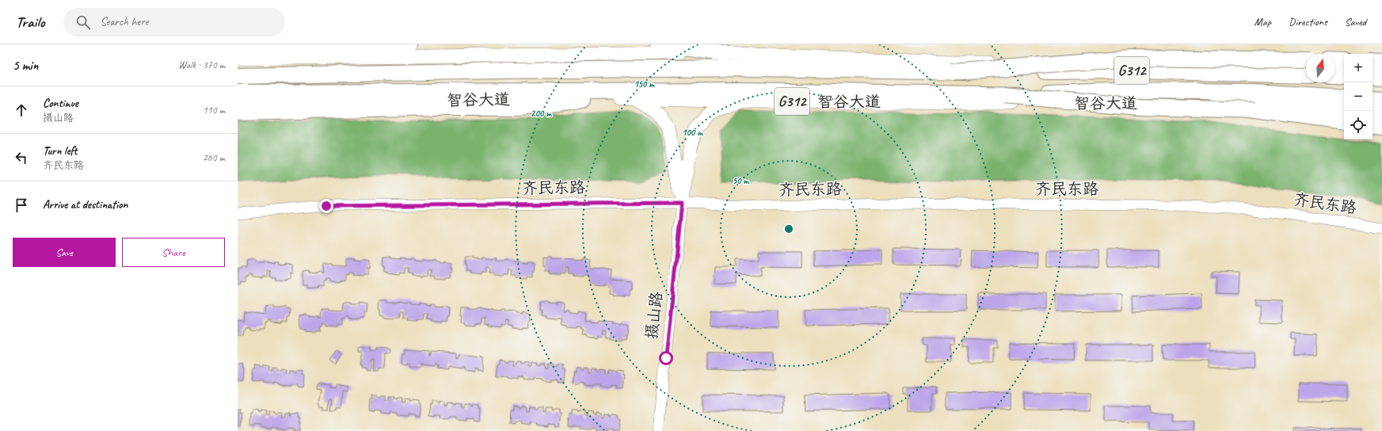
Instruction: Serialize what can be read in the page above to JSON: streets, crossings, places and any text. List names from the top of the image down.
{
  "streets": {
    "highway": ["G312", "智谷大道"],
    "street": ["齐民东路", "摄山路"]
  },
  "crossings": [
    ["G312", "智谷大道"],
    ["齐民东路", "摄山路"]
  ],
  "north": "top",
  "page": {
    "header": "Trailo",
    "search": "Search here",
    "nav": ["Map", "Directions", "Saved"],
    "heading": ["5 min", "Walk · 370 m"],
    "map_buttons": ["+", "−"],
    "list": [
      ["Continue", "摄山路", "110 m"],
      ["Turn left", "齐民东路", "260 m"],
      "Arrive at destination"
    ],
    "buttons": ["Save", "Share"]
  },
  "rings": [
    "150 m",
    "200 m",
    "100 m",
    "50 m"
  ]
}
